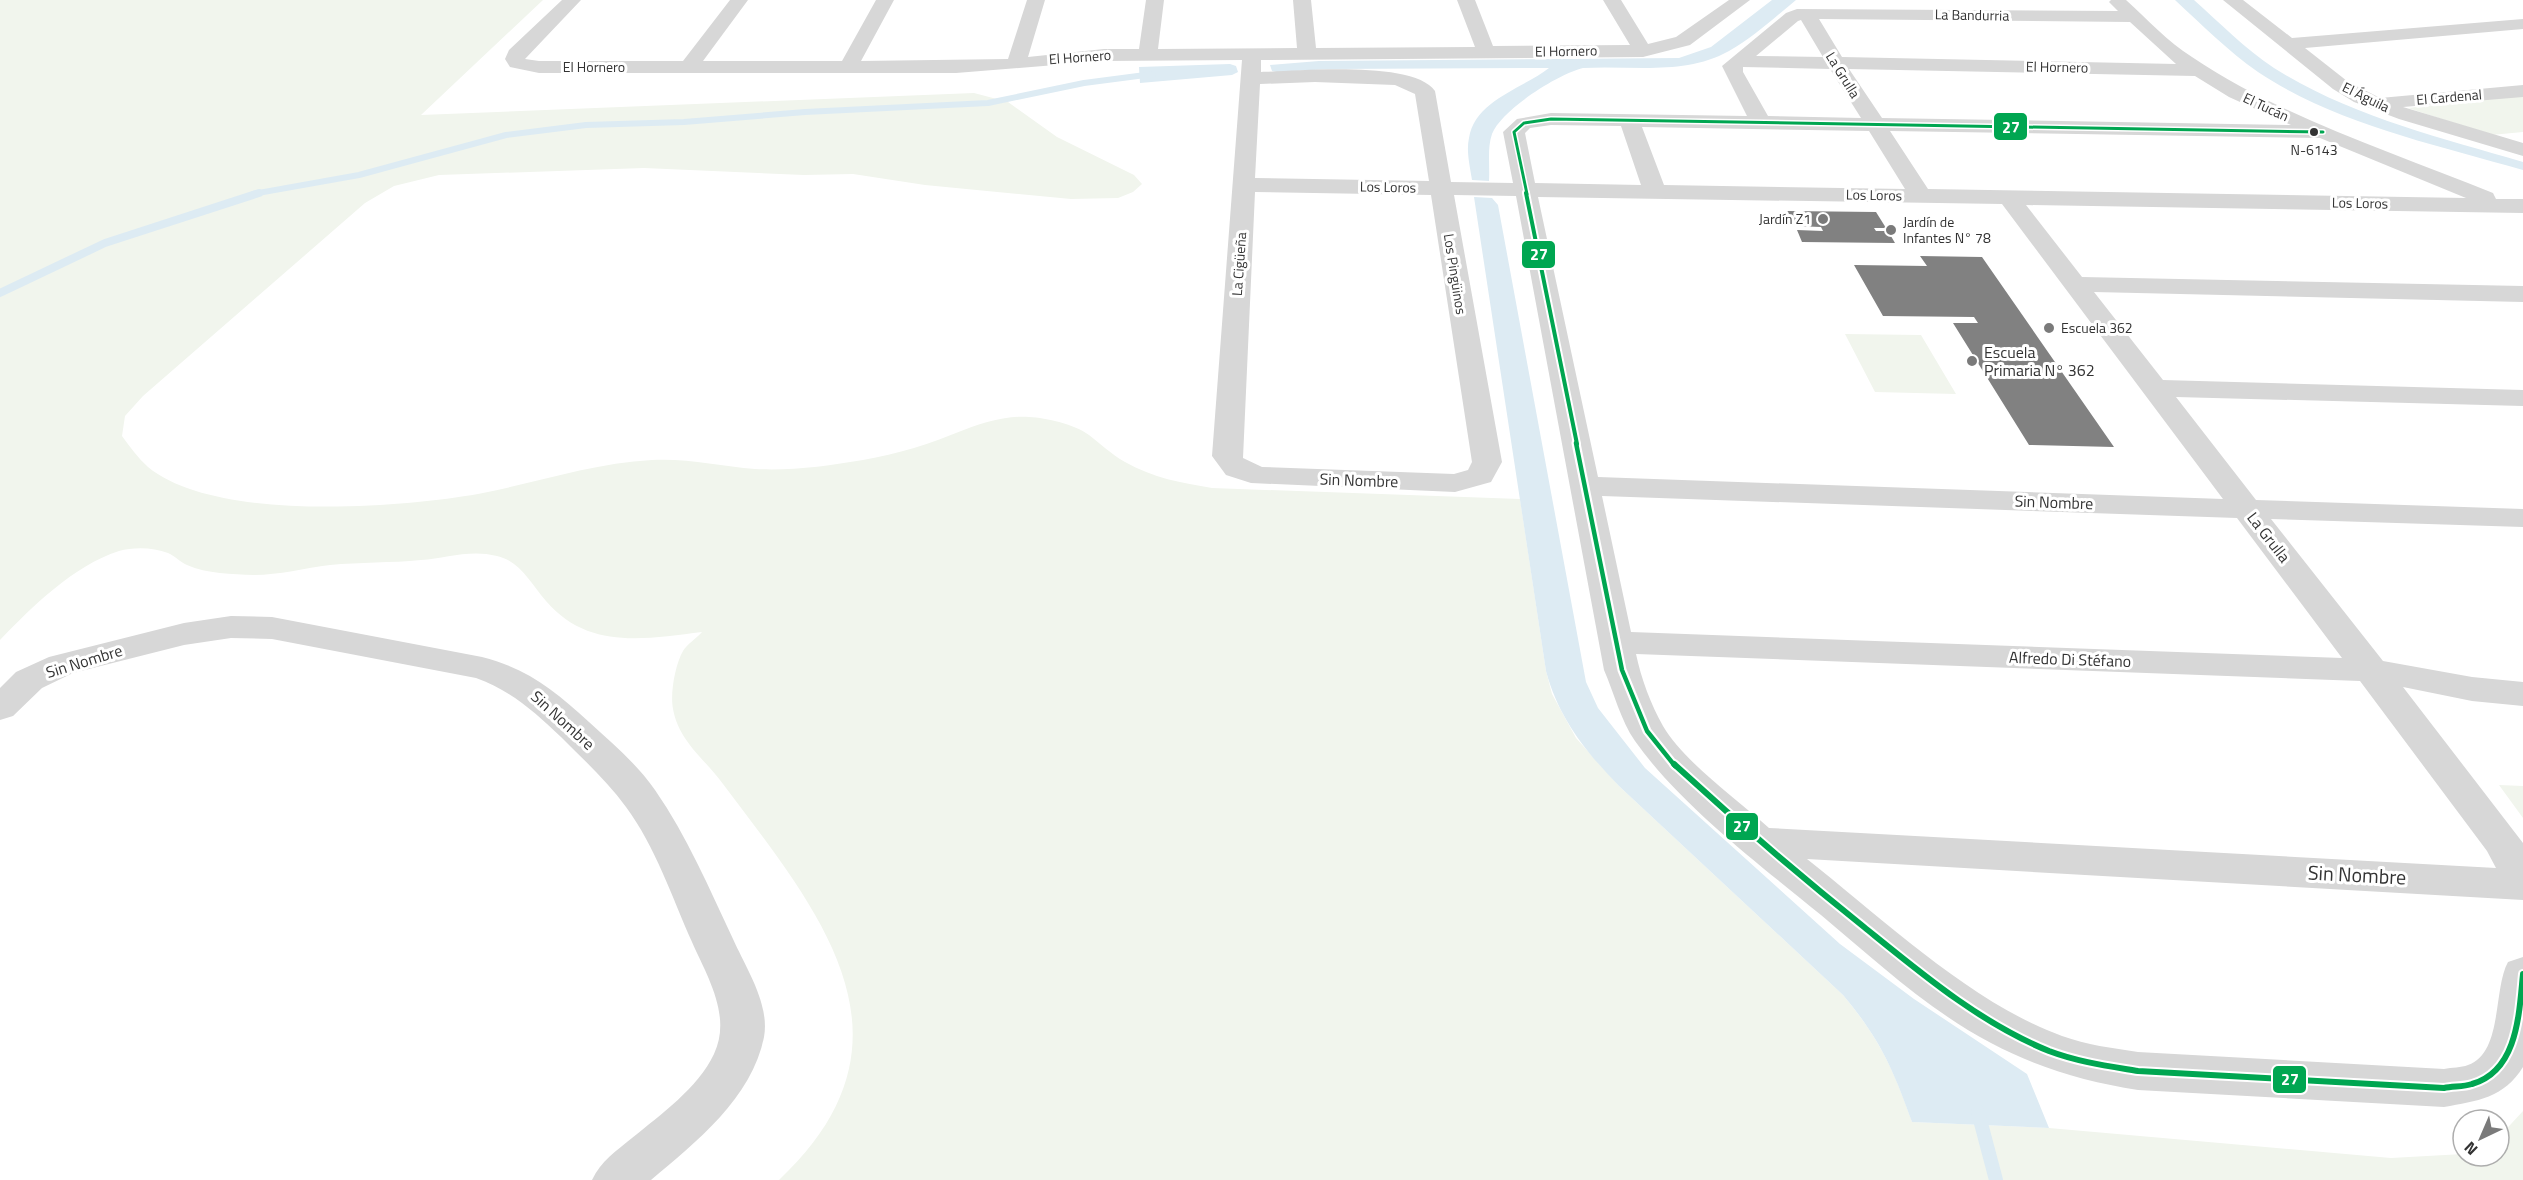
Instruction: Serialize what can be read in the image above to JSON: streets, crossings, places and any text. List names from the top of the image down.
{
  "streets": {
    "street": [
      "La Bandurria",
      "El Hornero",
      "La Grulla",
      "El Águila",
      "El Cardenal",
      "El Tucán",
      "Los Loros",
      "La Cigüeña",
      "Los Pingüinos",
      "Sin Nombre",
      "Alfredo Di Stéfano"
    ]
  },
  "crossings": [
    ["La Bandurria", "La Grulla"],
    ["La Bandurria", "El Tucán"],
    ["El Hornero", "La Grulla"],
    ["El Hornero", "El Tucán"],
    ["El Hornero", "La Cigüeña"],
    ["La Grulla", "Los Loros"],
    ["La Grulla", "Sin Nombre"],
    ["La Grulla", "Alfredo Di Stéfano"],
    ["El Águila", "El Cardenal"],
    ["El Tucán", "Los Loros"],
    ["Los Loros", "La Cigüeña"],
    ["Los Loros", "Los Pingüinos"],
    ["La Cigüeña", "Los Pingüinos"],
    ["La Cigüeña", "Sin Nombre"],
    ["Los Pingüinos", "Sin Nombre"]
  ],
  "places": [
    "N-6143",
    "Jardín Z1",
    "Jardín de Infantes N° 78",
    "Escuela 362",
    "Escuela Primaria N° 362"
  ],
  "lines": ["transit line 27"],
  "north": "bottom left"
}
